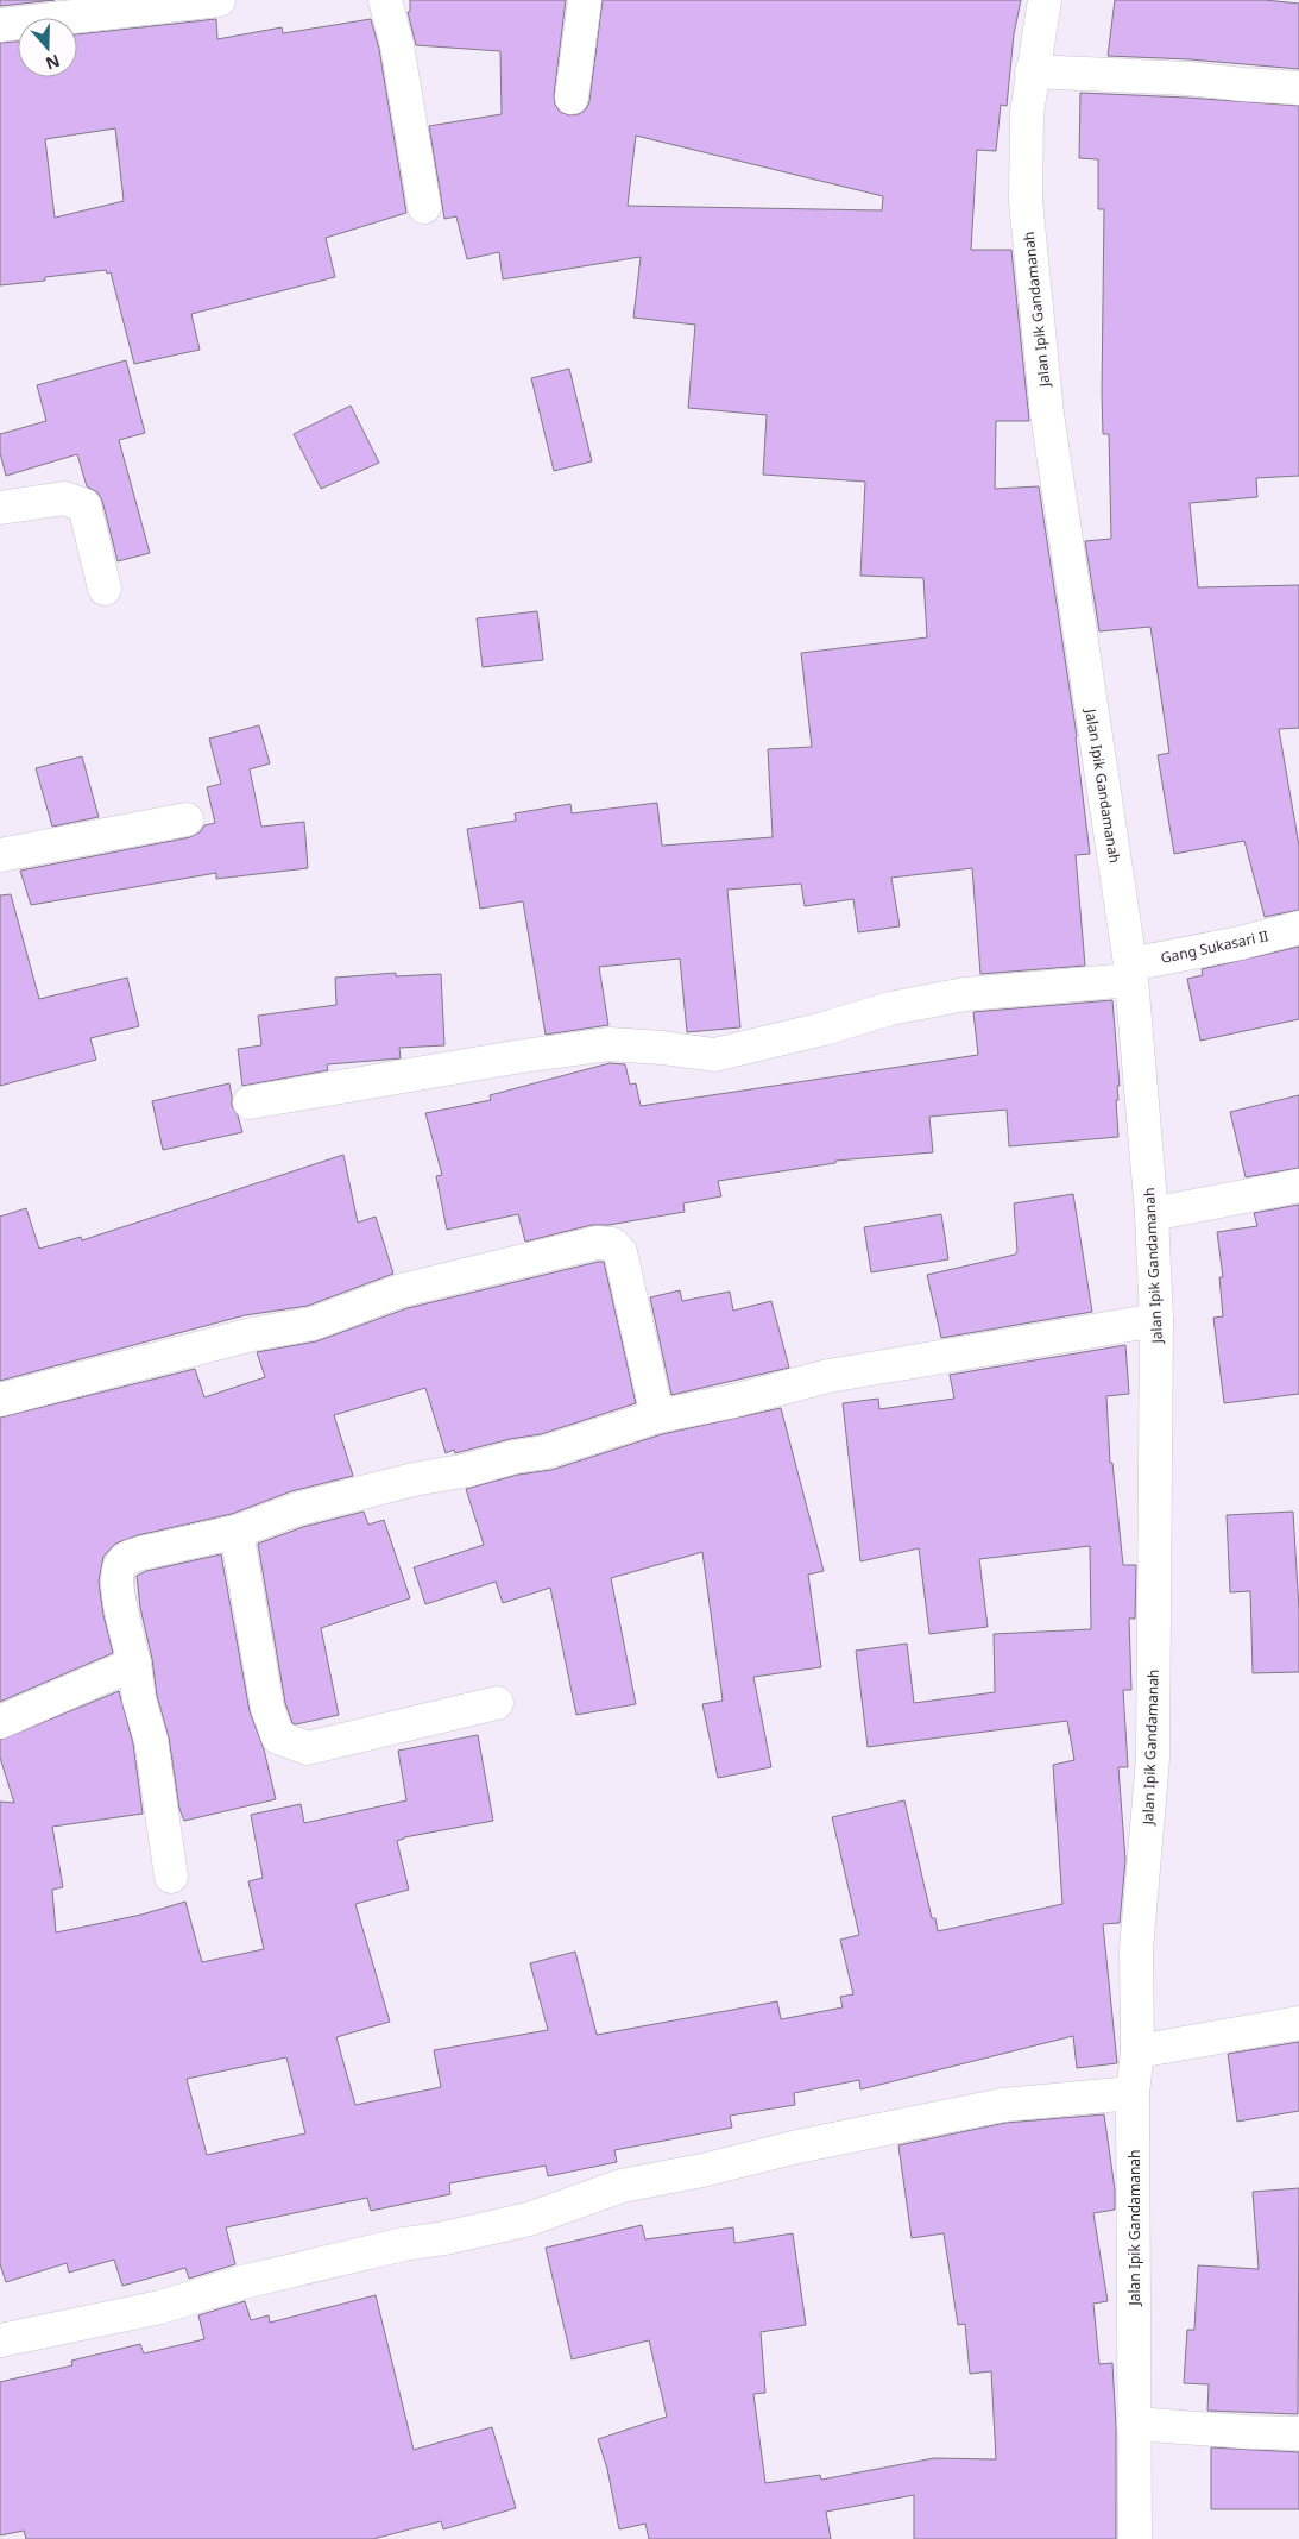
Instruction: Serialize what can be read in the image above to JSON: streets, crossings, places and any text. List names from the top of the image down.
{
  "streets": {
    "street": ["Jalan Ipik Gandamanah", "Gang Sukasari II"]
  },
  "crossings": [
    ["Jalan Ipik Gandamanah", "Gang Sukasari II"]
  ],
  "north": "bottom"
}
